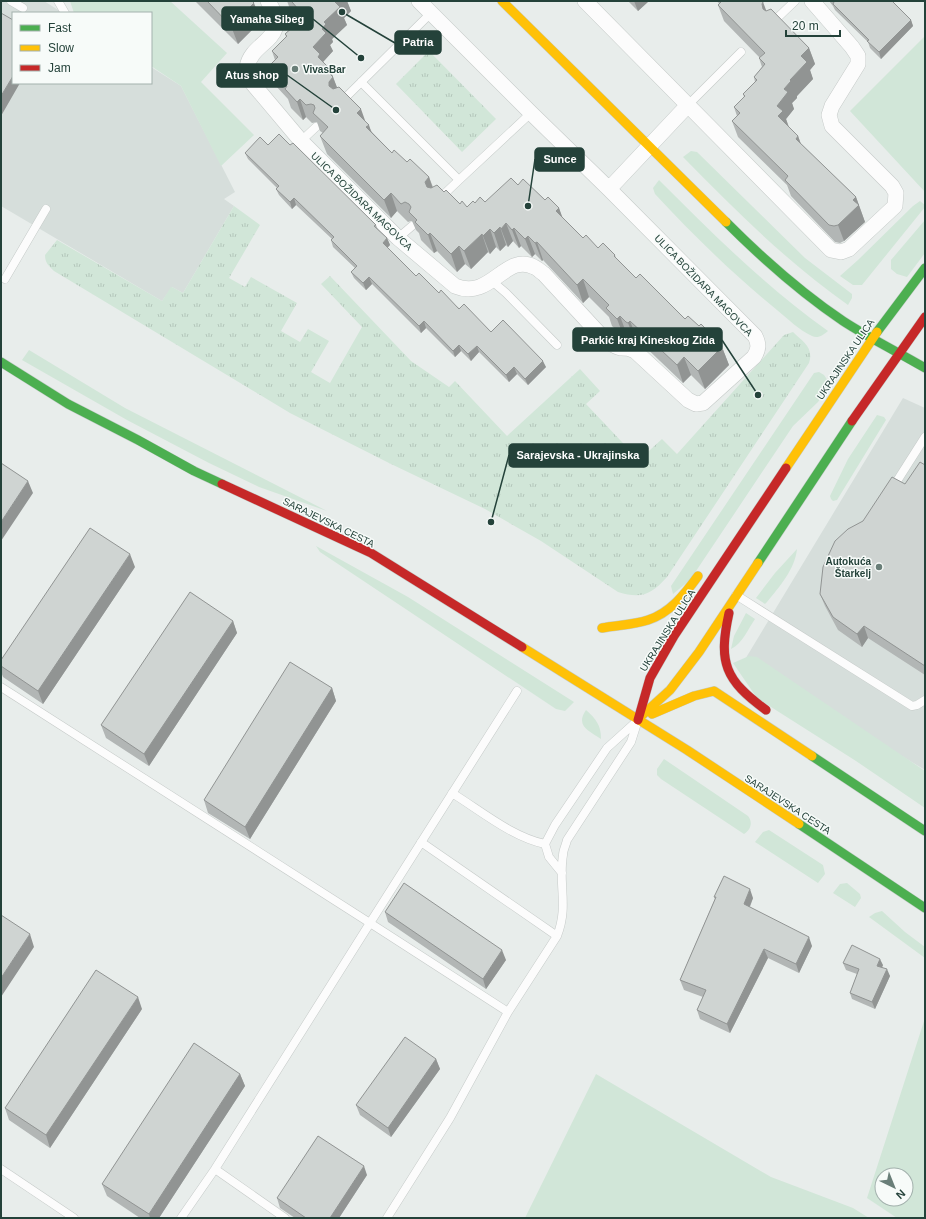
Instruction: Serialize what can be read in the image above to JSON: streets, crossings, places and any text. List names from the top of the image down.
{
  "streets": {
    "main road": ["UKRAJINSKA ULICA", "SARAJEVSKA CESTA"],
    "street": ["ULICA BOŽIDARA MAGOVCA"]
  },
  "crossings": [
    ["UKRAJINSKA ULICA", "SARAJEVSKA CESTA"]
  ],
  "places": [
    "Patria",
    "Yamaha Sibeg",
    "VivasBar",
    "Atus shop",
    "Sunce",
    "Parkić kraj Kineskog Zida",
    "Sarajevska - Ukrajinska",
    "Autokuća Štarkelj"
  ],
  "legend": ["Fast", "Slow", "Jam"],
  "scale_bar": "20 m",
  "north": "bottom right"
}
